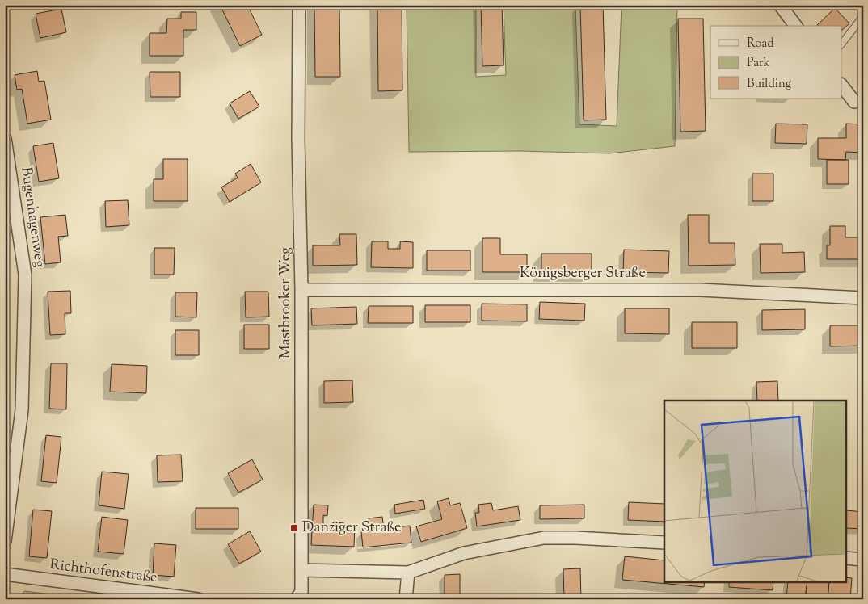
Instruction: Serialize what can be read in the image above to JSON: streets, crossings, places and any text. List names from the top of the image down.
{
  "streets": {
    "street": [
      "Bugenhagenweg",
      "Königsberger Straße",
      "Mastbrooker Weg",
      "Richthofenstraße"
    ]
  },
  "crossings": [
    ["Königsberger Straße", "Mastbrooker Weg"]
  ],
  "places": {
    "transit": ["Danziger Straße"]
  },
  "legend": ["Road", "Park", "Building"]
}
